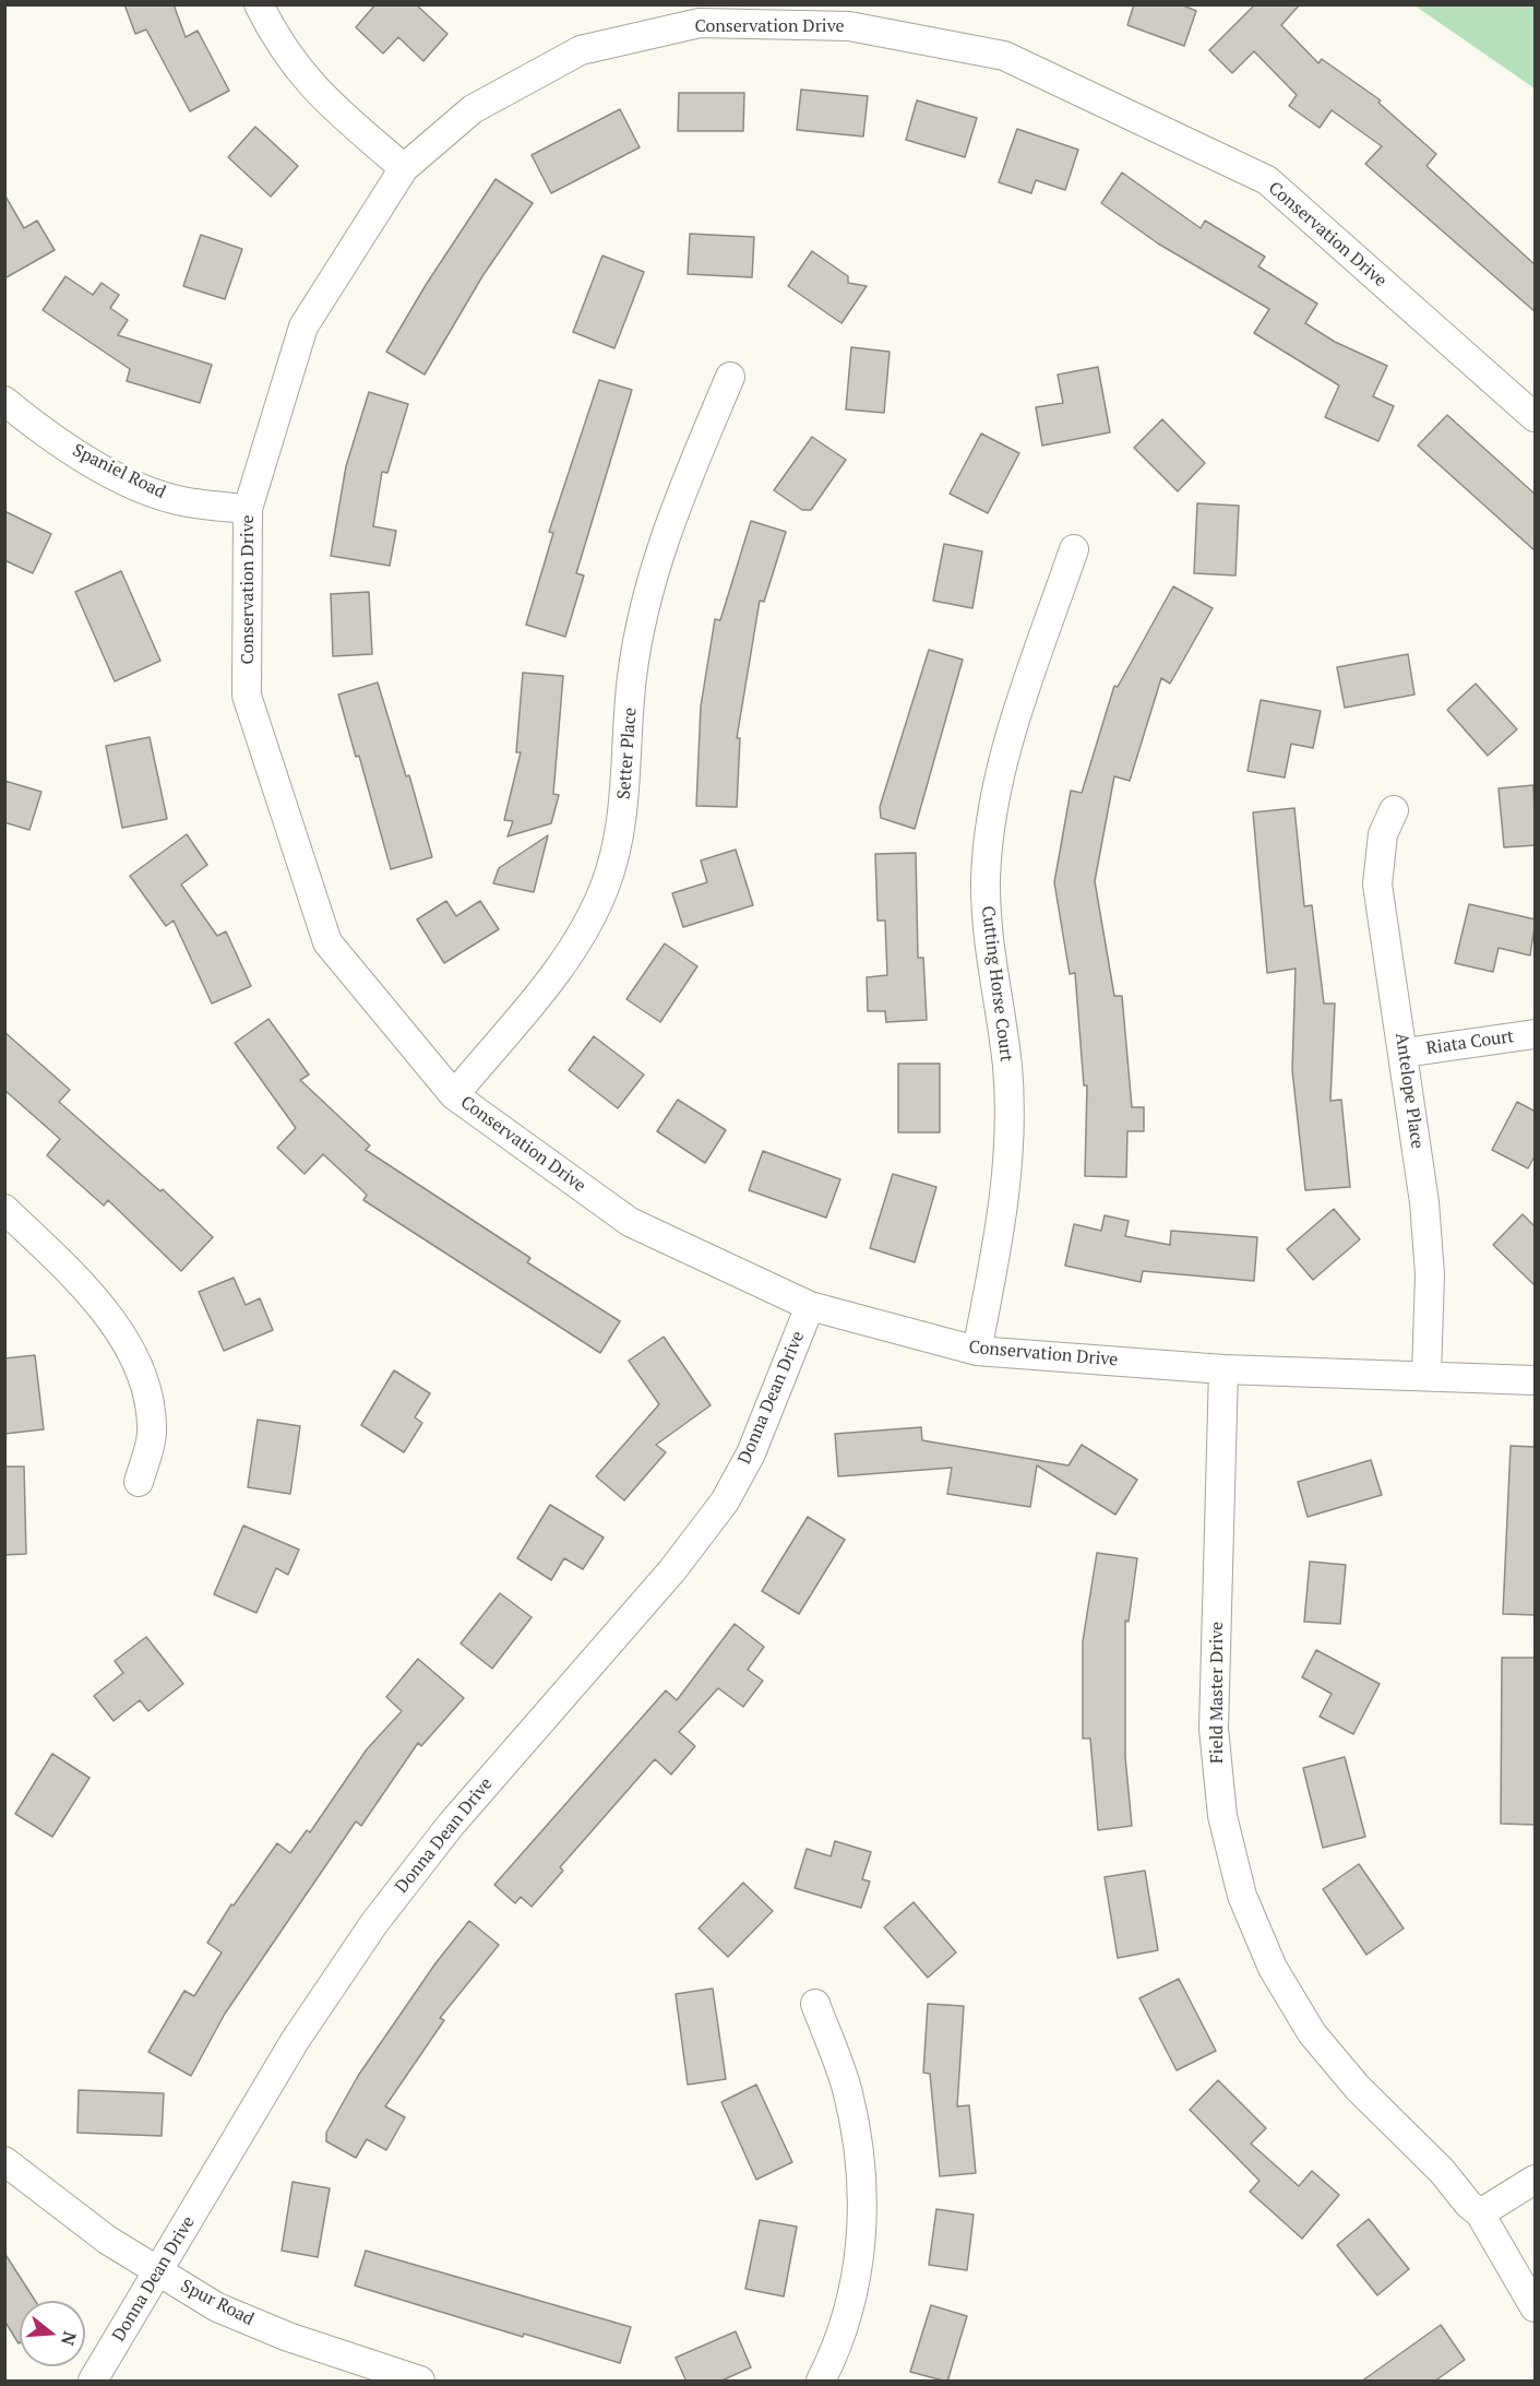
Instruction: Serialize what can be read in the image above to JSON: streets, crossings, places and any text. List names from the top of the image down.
{
  "streets": {
    "street": [
      "Conservation Drive",
      "Spaniel Road",
      "Setter Place",
      "Cutting Horse Court",
      "Riata Court",
      "Antelope Place",
      "Donna Dean Drive",
      "Field Master Drive",
      "Spur Road"
    ]
  },
  "crossings": [
    ["Conservation Drive", "Spaniel Road"],
    ["Conservation Drive", "Setter Place"],
    ["Conservation Drive", "Cutting Horse Court"],
    ["Conservation Drive", "Antelope Place"],
    ["Conservation Drive", "Donna Dean Drive"],
    ["Conservation Drive", "Field Master Drive"],
    ["Riata Court", "Antelope Place"],
    ["Donna Dean Drive", "Spur Road"]
  ],
  "north": "right"
}
